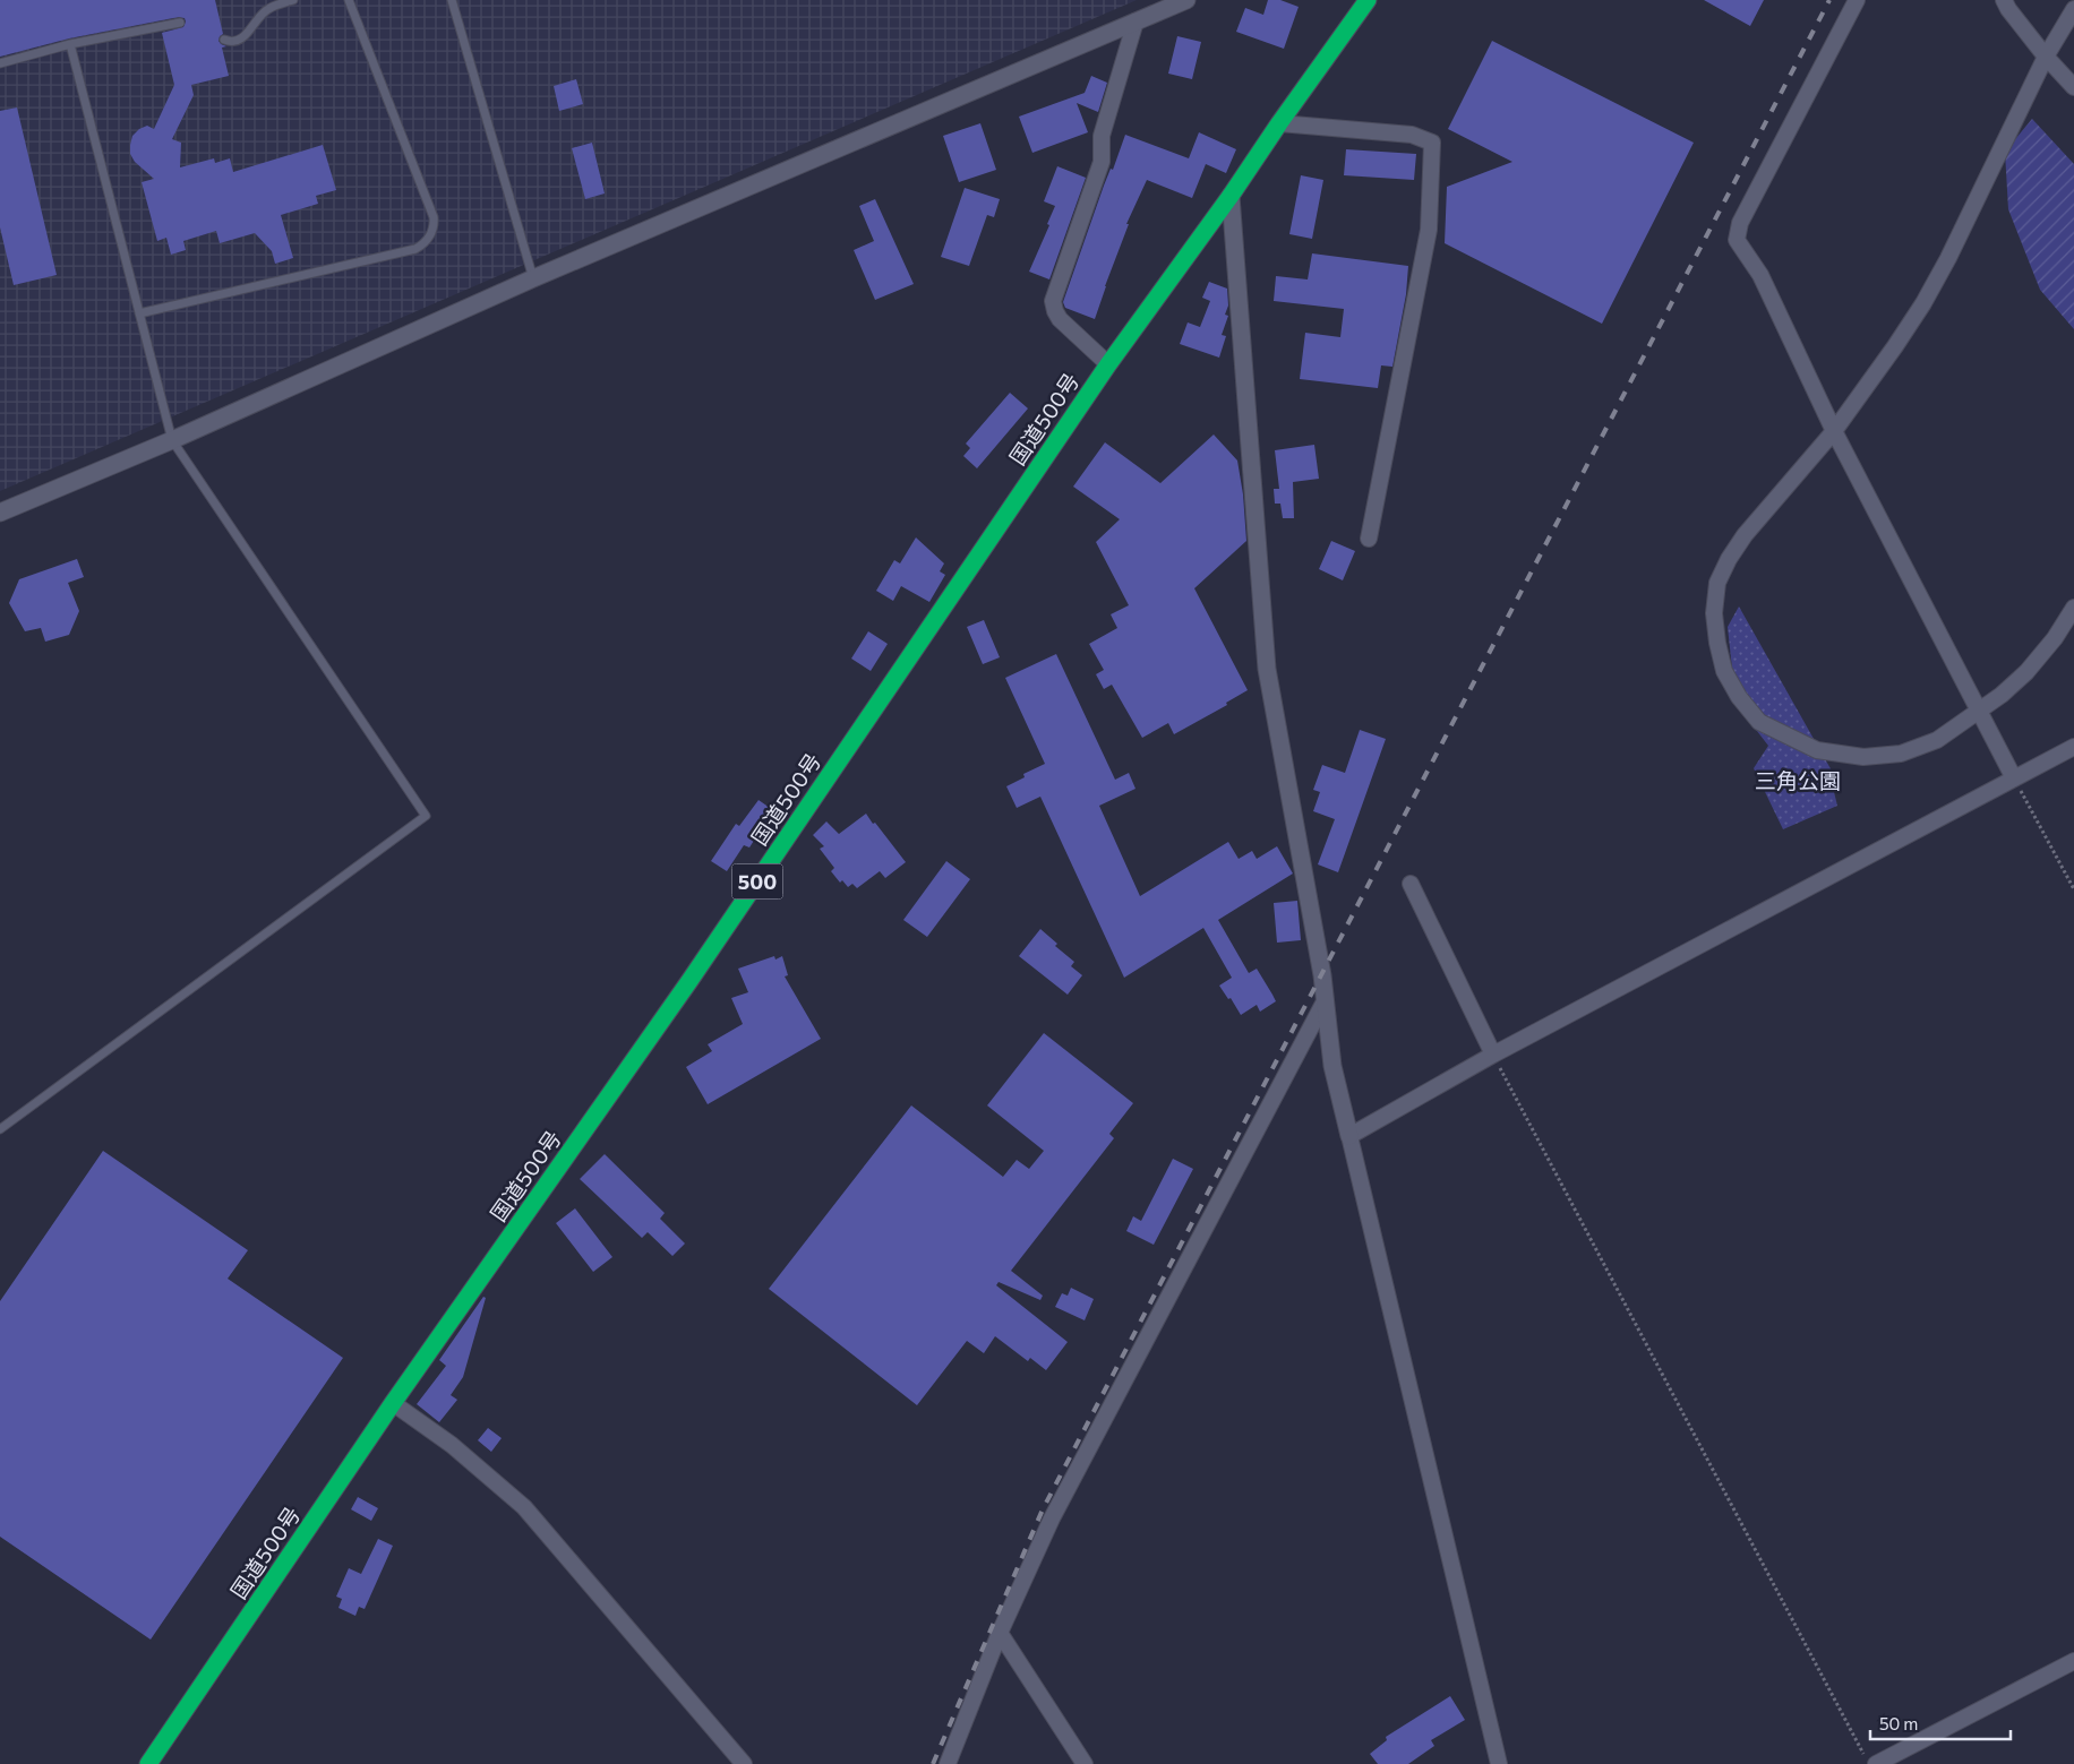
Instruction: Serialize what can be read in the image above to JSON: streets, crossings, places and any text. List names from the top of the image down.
{
  "streets": {
    "highway": ["国道500号", "500"]
  },
  "parks": ["三角公園"],
  "scale_bar": "50 m"
}
